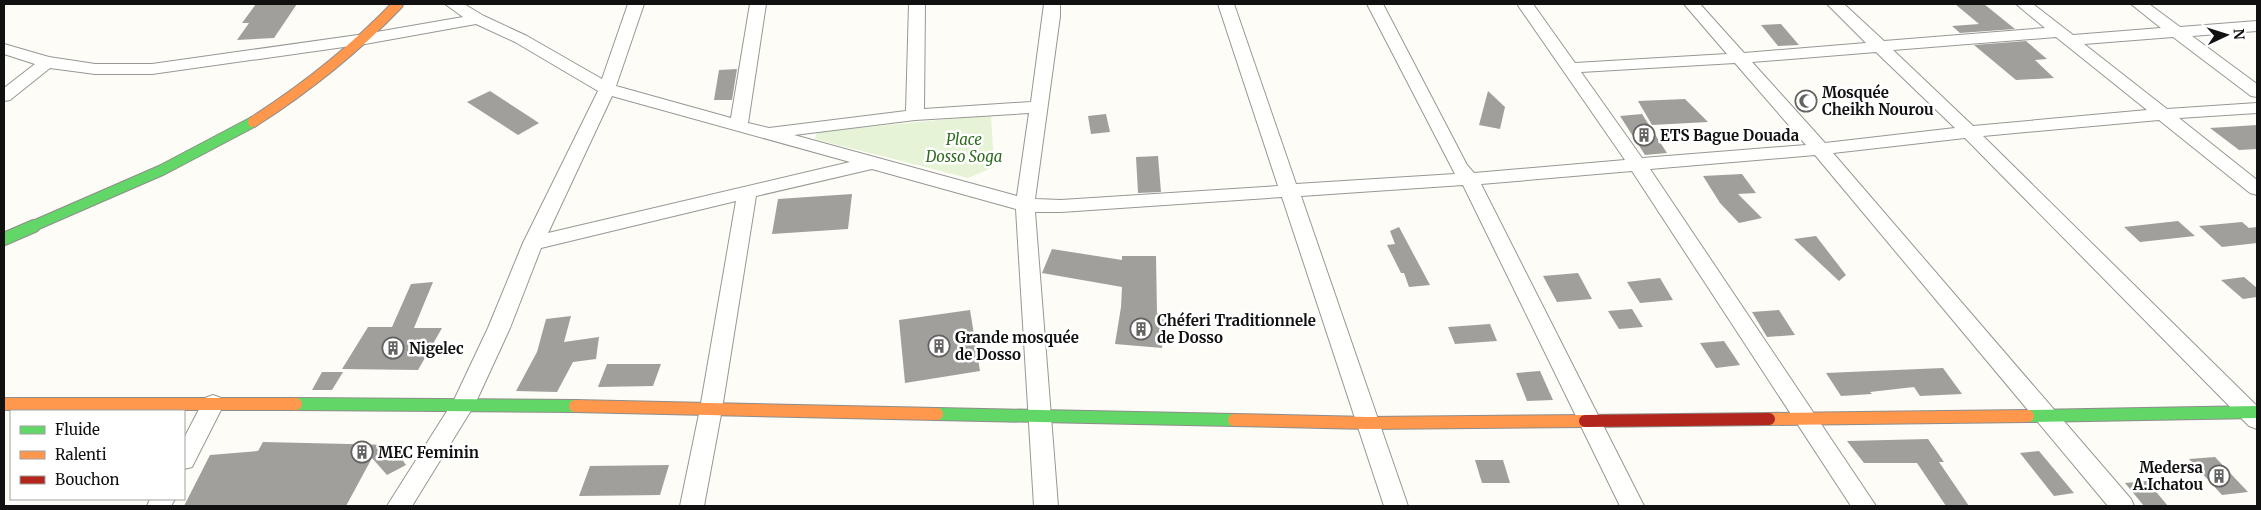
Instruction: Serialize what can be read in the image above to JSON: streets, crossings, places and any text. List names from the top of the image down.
{
  "parks": ["Place Dosso Soga"],
  "places": {
    "mosque": ["Mosquée Cheikh Nourou"],
    "building": [
      "ETS Bague Douada",
      "Chéferi Traditionnele de Dosso",
      "Grande mosquée de Dosso",
      "Nigelec",
      "MEC Feminin",
      "Medersa A.Ichatou"
    ]
  },
  "legend": ["Fluide", "Ralenti", "Bouchon"],
  "north": "right"
}
